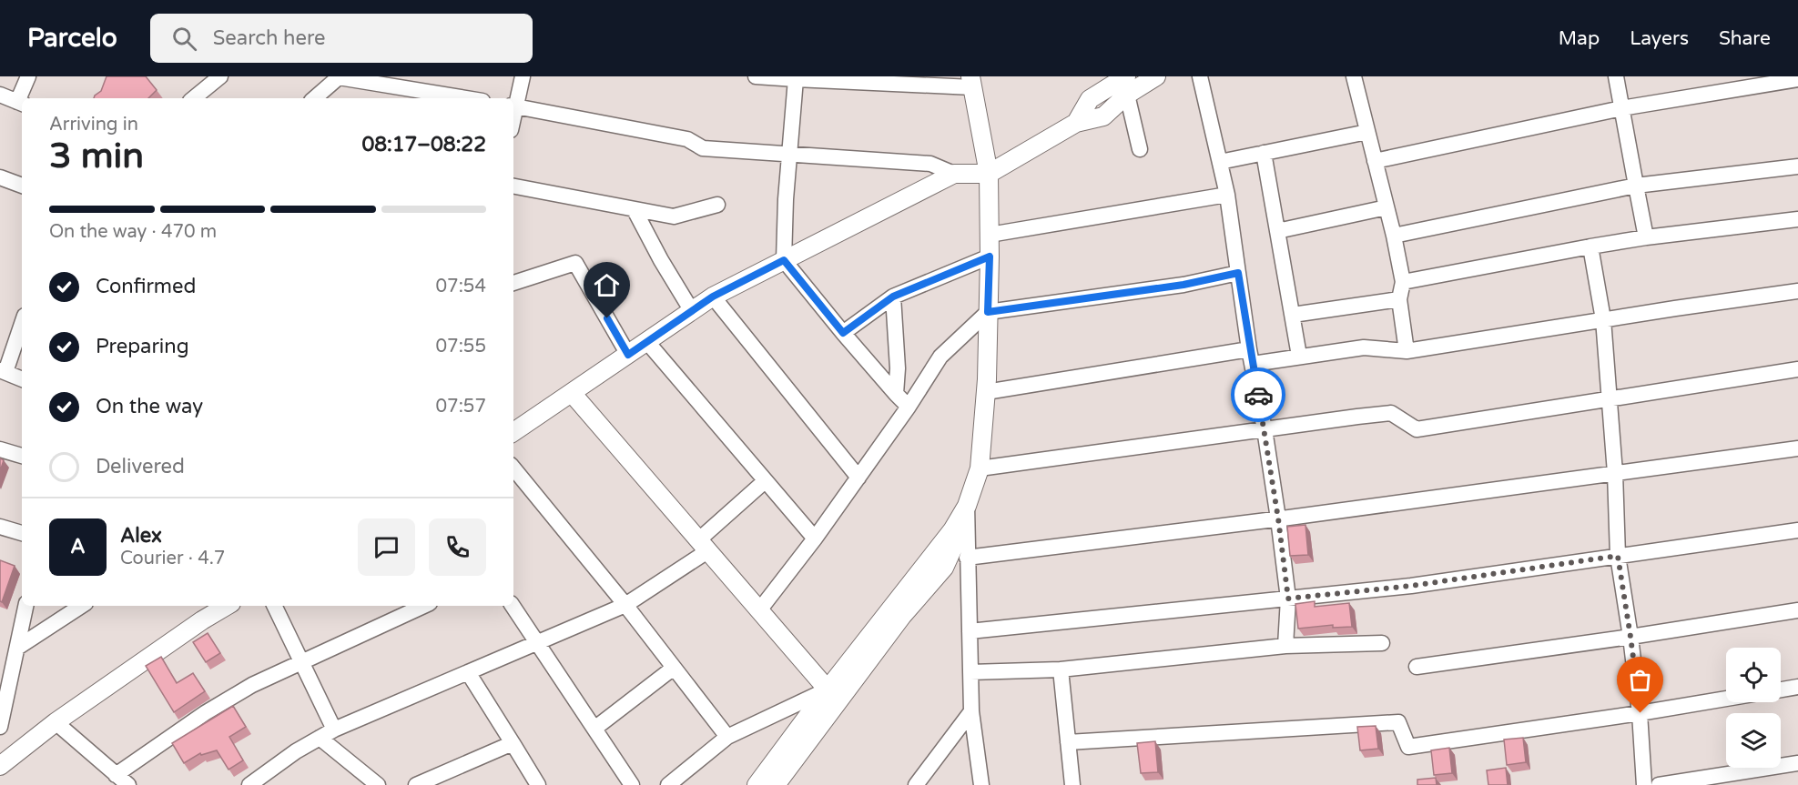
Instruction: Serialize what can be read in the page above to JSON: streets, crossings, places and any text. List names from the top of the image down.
{
  "page": {
    "header": "Parcelo",
    "search": "Search here",
    "nav": ["Map", "Layers", "Share"],
    "heading": ["3 min", "Arriving in", "08:17–08:22"],
    "panel": ["Alex", "Courier · 4.7"],
    "bar": "On the way · 470 m",
    "list": [
      ["Confirmed", "07:54"],
      ["Preparing", "07:55"],
      ["On the way", "07:57"],
      "Delivered"
    ],
    "round": "A"
  }
}
